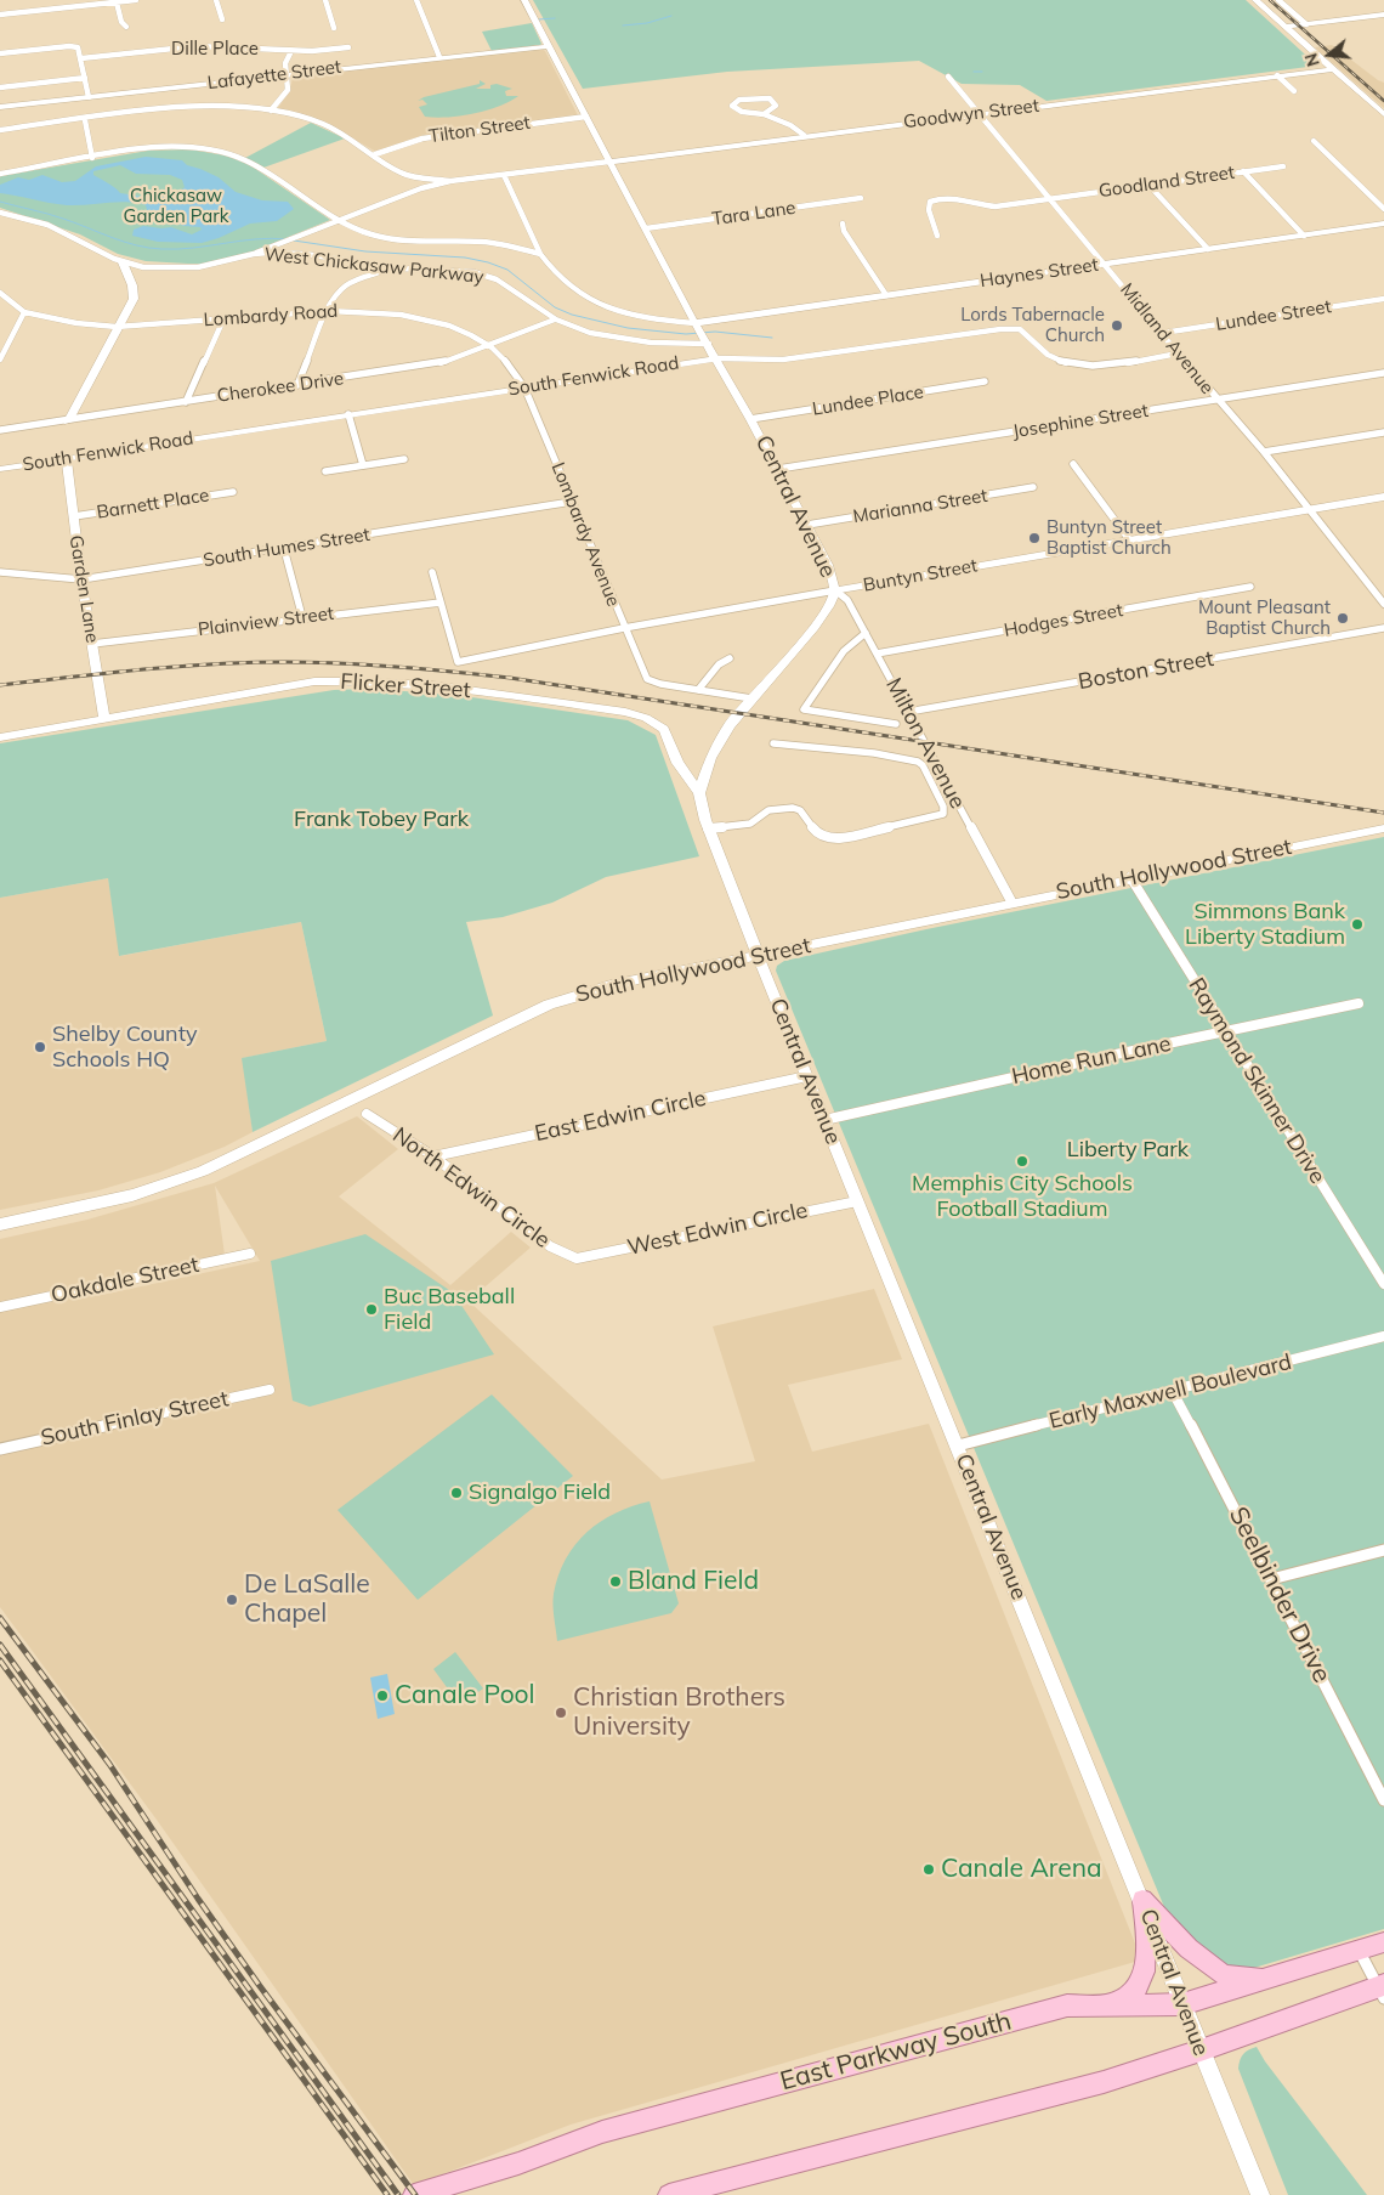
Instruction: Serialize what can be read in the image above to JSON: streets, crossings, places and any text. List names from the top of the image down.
{
  "streets": {
    "main road": ["East Parkway South"],
    "street": [
      "Dille Place",
      "Lafayette Street",
      "Goodwyn Street",
      "Tilton Street",
      "Goodland Street",
      "Tara Lane",
      "West Chickasaw Parkway",
      "Haynes Street",
      "Lombardy Road",
      "Lundee Street",
      "Midland Avenue",
      "South Fenwick Road",
      "Cherokee Drive",
      "Lundee Place",
      "Josephine Street",
      "Barnett Place",
      "Central Avenue",
      "Marianna Street",
      "Lombardy Avenue",
      "South Humes Street",
      "Buntyn Street",
      "Garden Lane",
      "Hodges Street",
      "Plainview Street",
      "Boston Street",
      "Flicker Street",
      "Milton Avenue",
      "South Hollywood Street",
      "Home Run Lane",
      "Raymond Skinner Drive",
      "East Edwin Circle",
      "North Edwin Circle",
      "West Edwin Circle",
      "Oakdale Street",
      "Early Maxwell Boulevard",
      "South Finlay Street",
      "Seelbinder Drive"
    ]
  },
  "crossings": [
    ["Lafayette Street", "Central Avenue"],
    ["Goodwyn Street", "Midland Avenue"],
    ["Goodwyn Street", "Central Avenue"],
    ["Tilton Street", "Central Avenue"],
    ["Goodland Street", "Midland Avenue"],
    ["Tara Lane", "Central Avenue"],
    ["West Chickasaw Parkway", "Cherokee Drive"],
    ["West Chickasaw Parkway", "Central Avenue"],
    ["Haynes Street", "Midland Avenue"],
    ["Haynes Street", "Central Avenue"],
    ["Lombardy Road", "South Fenwick Road"],
    ["Lombardy Road", "Cherokee Drive"],
    ["Lombardy Road", "Lombardy Avenue"],
    ["Lundee Street", "Midland Avenue"],
    ["Midland Avenue", "South Fenwick Road"],
    ["Midland Avenue", "Josephine Street"],
    ["Midland Avenue", "Buntyn Street"],
    ["South Fenwick Road", "Central Avenue"],
    ["South Fenwick Road", "Lombardy Avenue"],
    ["South Fenwick Road", "Garden Lane"],
    ["Lundee Place", "Central Avenue"],
    ["Josephine Street", "Central Avenue"],
    ["Barnett Place", "Garden Lane"],
    ["Central Avenue", "Marianna Street"],
    ["Central Avenue", "Buntyn Street"],
    ["Central Avenue", "Flicker Street"],
    ["Central Avenue", "Milton Avenue"],
    ["Central Avenue", "South Hollywood Street"],
    ["Central Avenue", "Home Run Lane"],
    ["Central Avenue", "East Edwin Circle"],
    ["Central Avenue", "West Edwin Circle"],
    ["Central Avenue", "Early Maxwell Boulevard"],
    ["Central Avenue", "East Parkway South"],
    ["Lombardy Avenue", "South Humes Street"],
    ["Lombardy Avenue", "Buntyn Street"],
    ["South Humes Street", "Garden Lane"],
    ["Buntyn Street", "Plainview Street"],
    ["Buntyn Street", "Milton Avenue"],
    ["Garden Lane", "Plainview Street"],
    ["Garden Lane", "Flicker Street"],
    ["Hodges Street", "Milton Avenue"],
    ["Boston Street", "Milton Avenue"],
    ["Milton Avenue", "South Hollywood Street"],
    ["South Hollywood Street", "Raymond Skinner Drive"],
    ["Home Run Lane", "Raymond Skinner Drive"],
    ["East Edwin Circle", "North Edwin Circle"],
    ["North Edwin Circle", "West Edwin Circle"],
    ["Early Maxwell Boulevard", "Seelbinder Drive"]
  ],
  "parks": ["Chickasaw Garden Park", "Frank Tobey Park", "Liberty Park"],
  "places": [
    "Lords Tabernacle Church",
    "Buntyn Street Baptist Church",
    "Mount Pleasant Baptist Church",
    "Simmons Bank Liberty Stadium",
    "Shelby County Schools HQ",
    "Memphis City Schools Football Stadium",
    "Buc Baseball Field",
    "Signalgo Field",
    "Bland Field",
    "De LaSalle Chapel",
    "Canale Pool",
    "Christian Brothers University",
    "Canale Arena"
  ],
  "north": "left"
}
